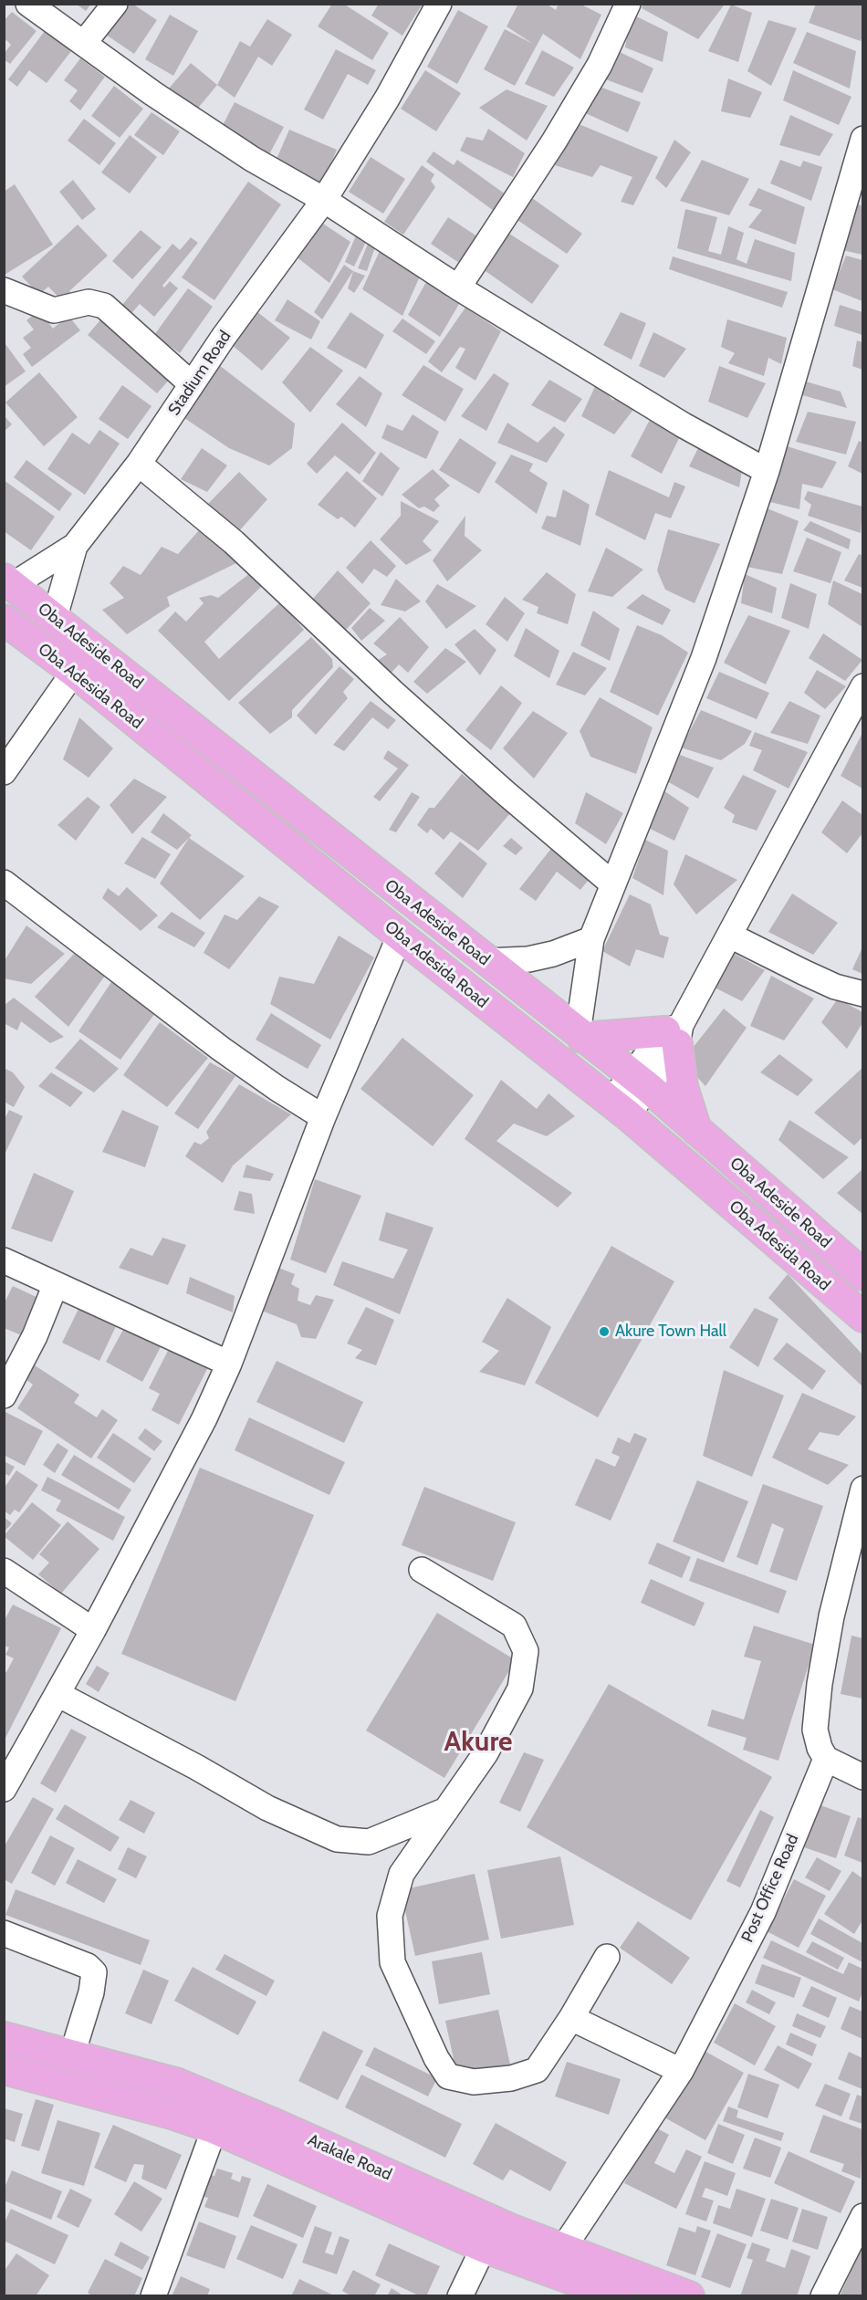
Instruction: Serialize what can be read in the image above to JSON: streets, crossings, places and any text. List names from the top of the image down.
{
  "streets": {
    "main road": ["Oba Adeside Road", "Oba Adesida Road", "Arakale Road"],
    "street": ["Stadium Road", "Post Office Road"]
  },
  "crossings": [
    ["Post Office Road", "Arakale Road"]
  ],
  "districts": ["Akure"],
  "places": ["Akure Town Hall"]
}
